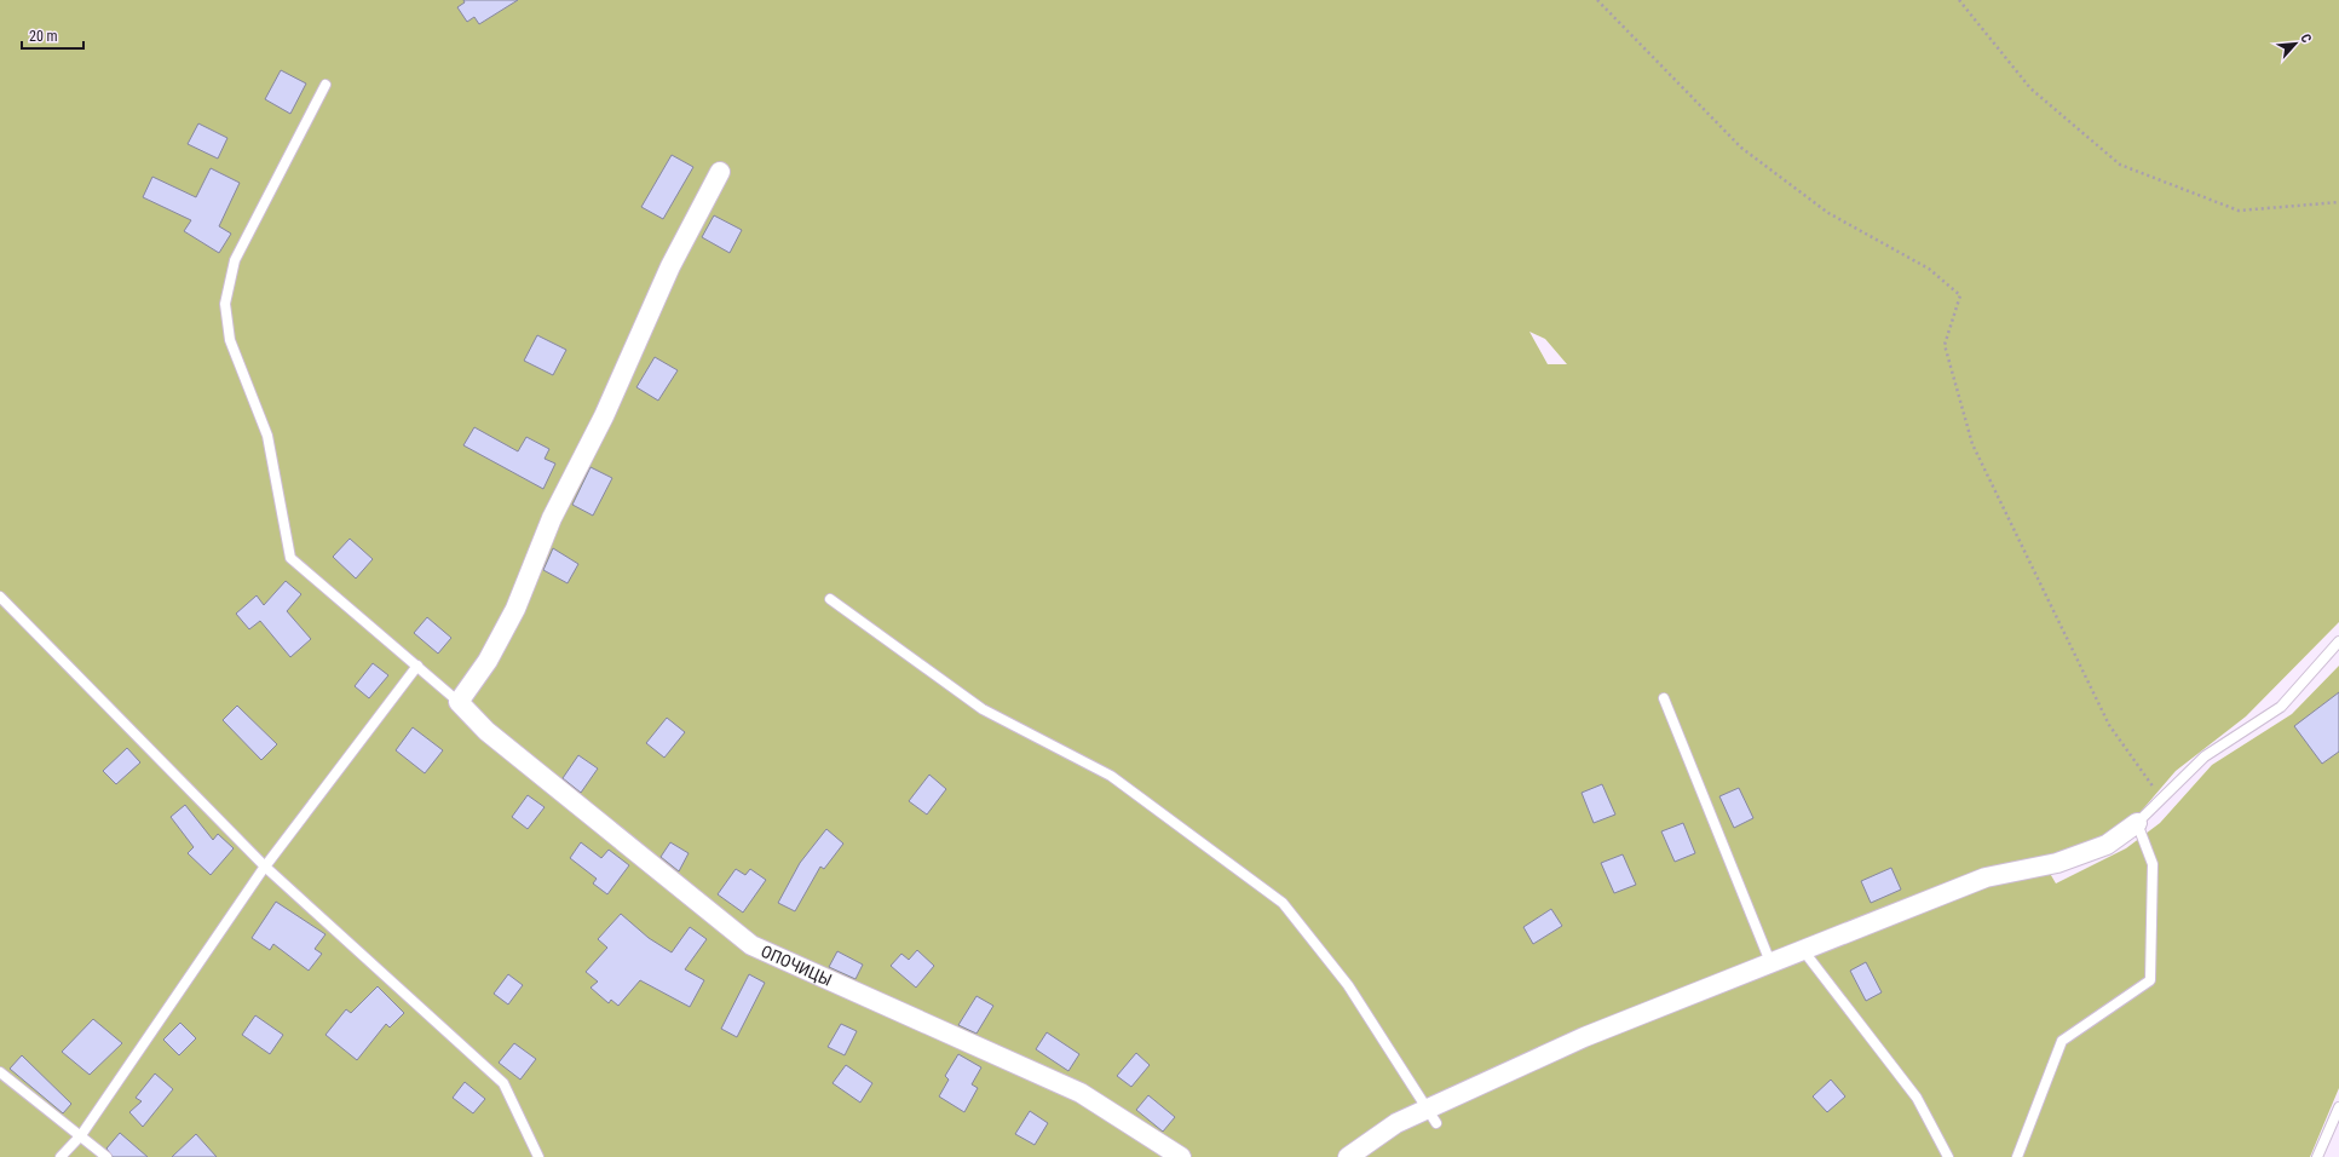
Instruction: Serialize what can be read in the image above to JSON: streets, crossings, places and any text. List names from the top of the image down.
{
  "streets": {
    "street": ["ОПОЧИЦЫ"]
  },
  "scale_bar": "20 m",
  "north": "top right"
}
